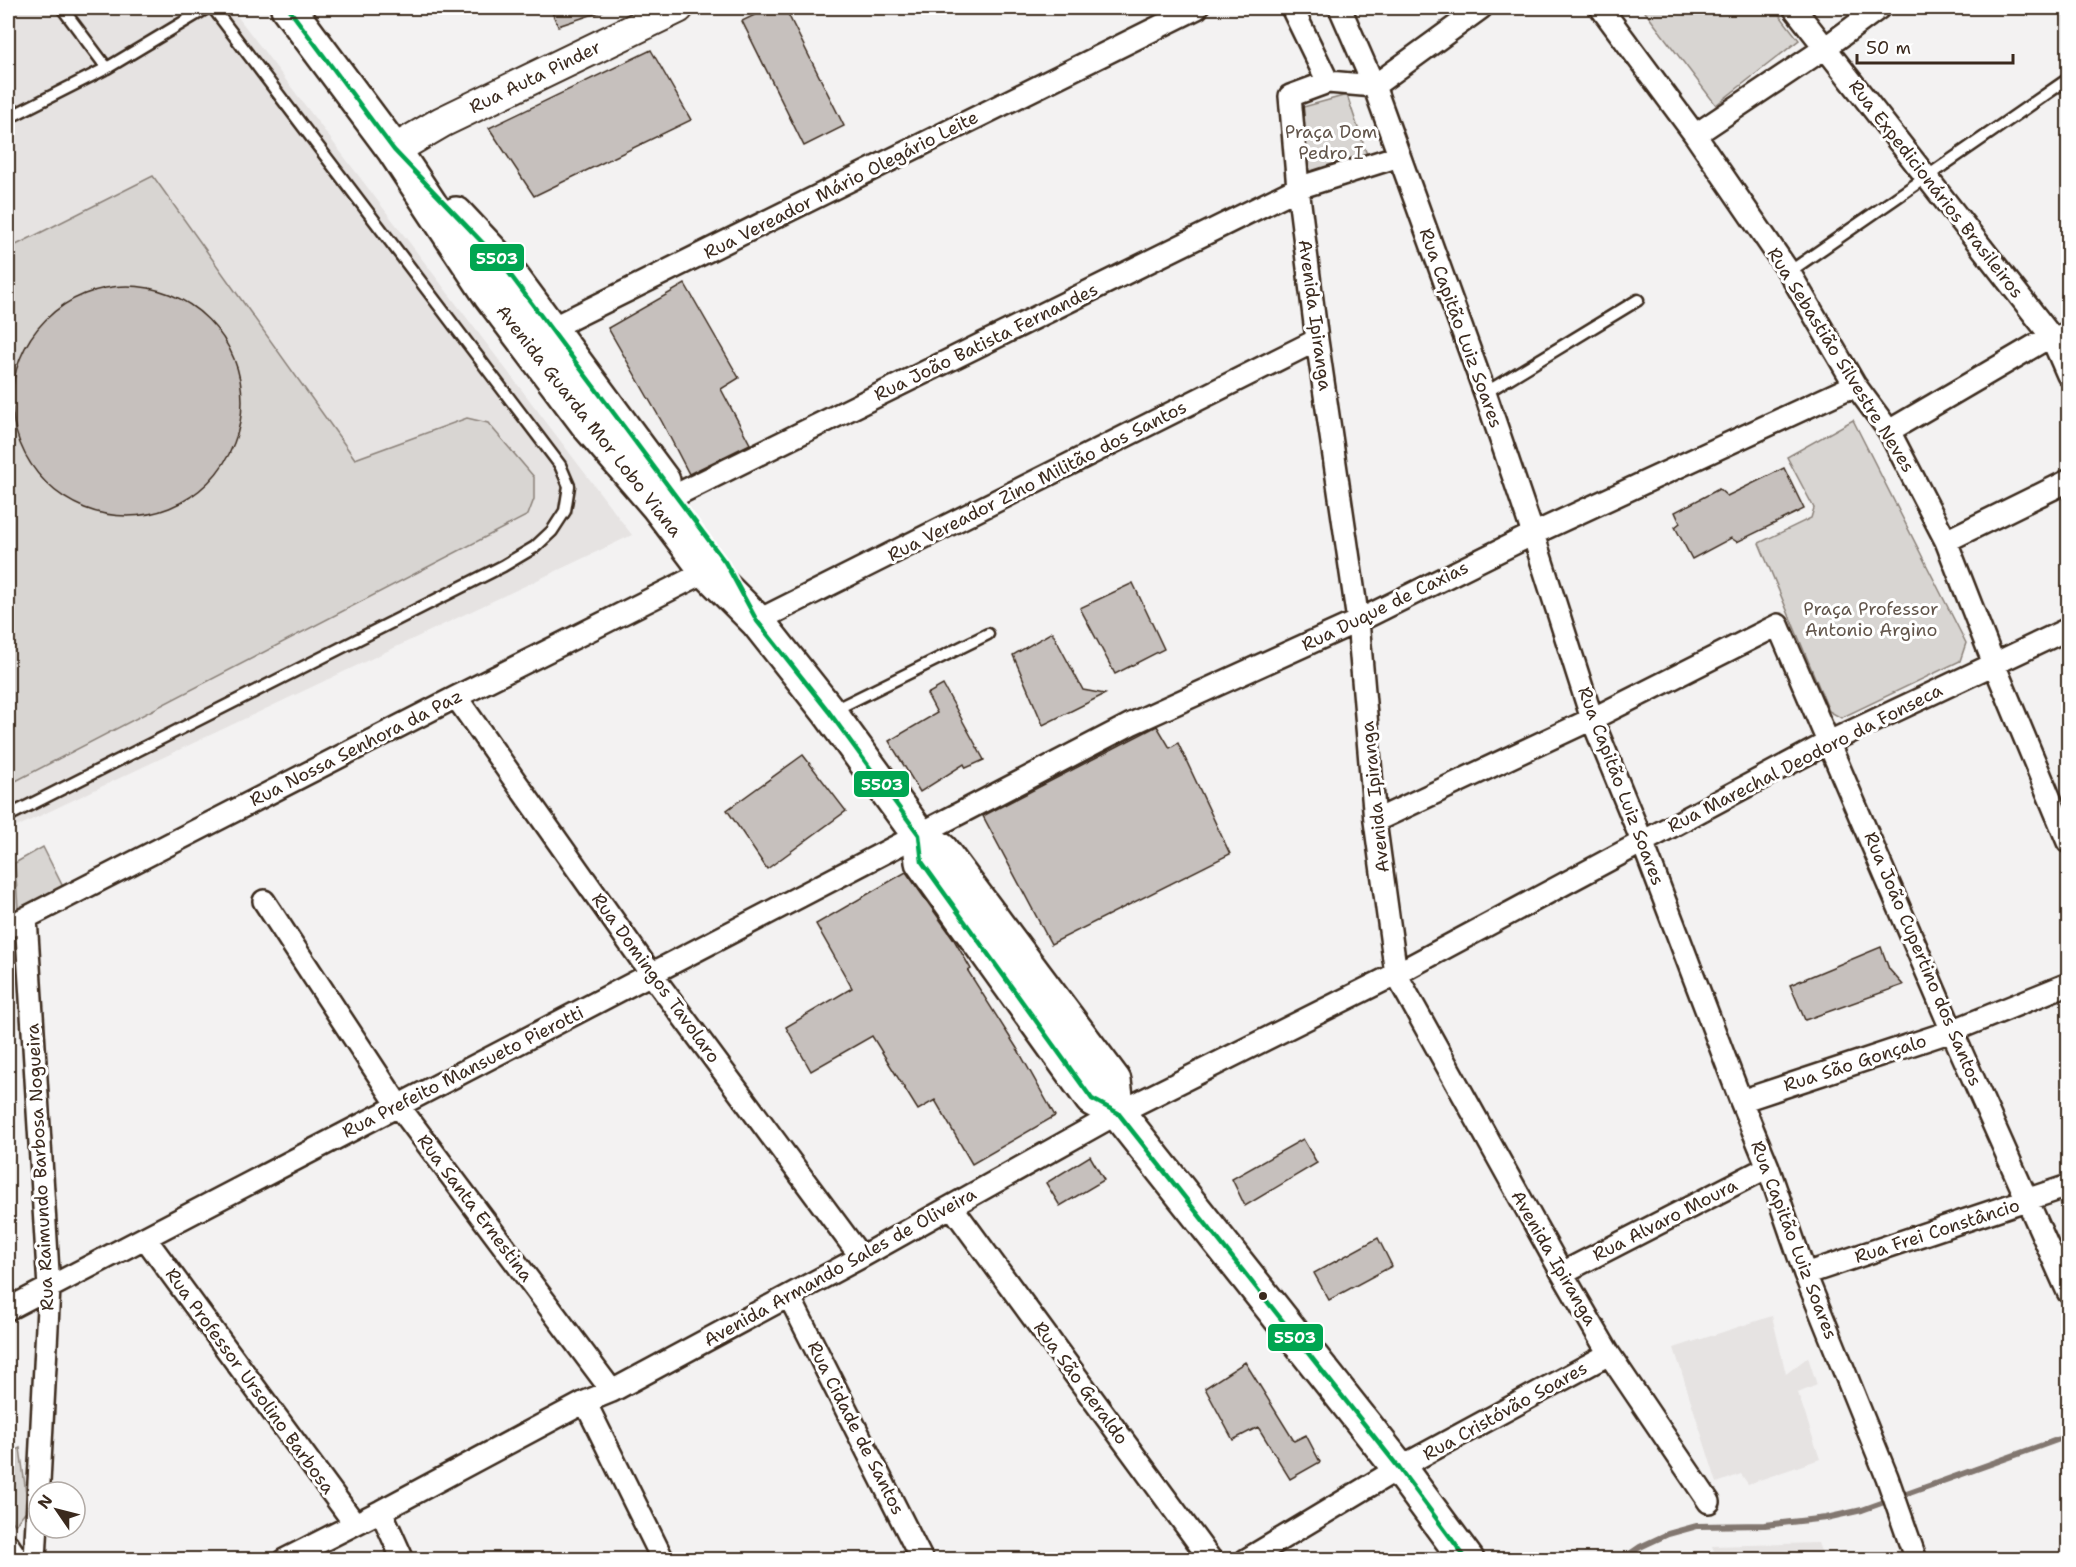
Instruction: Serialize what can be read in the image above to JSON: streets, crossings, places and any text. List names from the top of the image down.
{
  "streets": {
    "main road": ["Rua Auta Pinder", "Avenida Guarda Mor Lobo Viana"],
    "street": [
      "Rua Vereador Mário Olegário Leite",
      "Rua Expedicionários Brasileiros",
      "Avenida Ipiranga",
      "Rua Capitão Luiz Soares",
      "Rua João Batista Fernandes",
      "Rua Sebastião Silvestre Neves",
      "Rua Vereador Zino Militão dos Santos",
      "Rua Duque de Caxias",
      "Rua Nossa Senhora da Paz",
      "Rua Marechal Deodoro da Fonseca",
      "Rua João Cupertino dos Santos",
      "Rua Domingos Tavolaro",
      "Rua São Gonçalo",
      "Rua Prefeito Mansueto Pierotti",
      "Rua Raimundo Barbosa Nogueira",
      "Rua Santa Ernestina",
      "Rua Alvaro Moura",
      "Rua Frei Constâncio",
      "Avenida Armando Sales de Oliveira",
      "Rua Professor Ursolino Barbosa",
      "Rua São Geraldo",
      "Rua Cristóvão Soares",
      "Rua Cidade de Santos"
    ]
  },
  "crossings": [
    ["Rua Auta Pinder", "Avenida Guarda Mor Lobo Viana"],
    ["Rua Vereador Mário Olegário Leite", "Avenida Guarda Mor Lobo Viana"],
    ["Avenida Ipiranga", "Rua Capitão Luiz Soares"],
    ["Avenida Ipiranga", "Rua João Batista Fernandes"],
    ["Avenida Ipiranga", "Rua Vereador Zino Militão dos Santos"],
    ["Avenida Ipiranga", "Rua Duque de Caxias"],
    ["Avenida Ipiranga", "Rua Marechal Deodoro da Fonseca"],
    ["Avenida Ipiranga", "Rua Alvaro Moura"],
    ["Avenida Ipiranga", "Avenida Armando Sales de Oliveira"],
    ["Avenida Ipiranga", "Rua Cristóvão Soares"],
    ["Rua Capitão Luiz Soares", "Rua João Batista Fernandes"],
    ["Rua Capitão Luiz Soares", "Rua Duque de Caxias"],
    ["Rua Capitão Luiz Soares", "Rua Marechal Deodoro da Fonseca"],
    ["Rua Capitão Luiz Soares", "Rua João Cupertino dos Santos"],
    ["Rua Capitão Luiz Soares", "Rua São Gonçalo"],
    ["Rua Capitão Luiz Soares", "Rua Alvaro Moura"],
    ["Rua Capitão Luiz Soares", "Rua Frei Constâncio"],
    ["Rua João Batista Fernandes", "Avenida Guarda Mor Lobo Viana"],
    ["Rua Sebastião Silvestre Neves", "Rua Duque de Caxias"],
    ["Rua Sebastião Silvestre Neves", "Rua Marechal Deodoro da Fonseca"],
    ["Avenida Guarda Mor Lobo Viana", "Rua Vereador Zino Militão dos Santos"],
    ["Avenida Guarda Mor Lobo Viana", "Rua Duque de Caxias"],
    ["Avenida Guarda Mor Lobo Viana", "Rua Nossa Senhora da Paz"],
    ["Avenida Guarda Mor Lobo Viana", "Rua Prefeito Mansueto Pierotti"],
    ["Avenida Guarda Mor Lobo Viana", "Avenida Armando Sales de Oliveira"],
    ["Avenida Guarda Mor Lobo Viana", "Rua Cristóvão Soares"],
    ["Rua Duque de Caxias", "Rua Prefeito Mansueto Pierotti"],
    ["Rua Nossa Senhora da Paz", "Rua Domingos Tavolaro"],
    ["Rua Nossa Senhora da Paz", "Rua Raimundo Barbosa Nogueira"],
    ["Rua Marechal Deodoro da Fonseca", "Rua João Cupertino dos Santos"],
    ["Rua Marechal Deodoro da Fonseca", "Avenida Armando Sales de Oliveira"],
    ["Rua João Cupertino dos Santos", "Rua São Gonçalo"],
    ["Rua João Cupertino dos Santos", "Rua Frei Constâncio"],
    ["Rua Domingos Tavolaro", "Rua Prefeito Mansueto Pierotti"],
    ["Rua Domingos Tavolaro", "Avenida Armando Sales de Oliveira"],
    ["Rua Prefeito Mansueto Pierotti", "Rua Raimundo Barbosa Nogueira"],
    ["Rua Prefeito Mansueto Pierotti", "Rua Santa Ernestina"],
    ["Rua Prefeito Mansueto Pierotti", "Rua Professor Ursolino Barbosa"],
    ["Rua Santa Ernestina", "Avenida Armando Sales de Oliveira"],
    ["Avenida Armando Sales de Oliveira", "Rua Professor Ursolino Barbosa"],
    ["Avenida Armando Sales de Oliveira", "Rua São Geraldo"],
    ["Avenida Armando Sales de Oliveira", "Rua Cidade de Santos"]
  ],
  "parks": ["Praça Dom Pedro I", "Praça Professor Antonio Argino"],
  "lines": ["transit line 5503"],
  "scale_bar": "50 m",
  "north": "top left"
}
